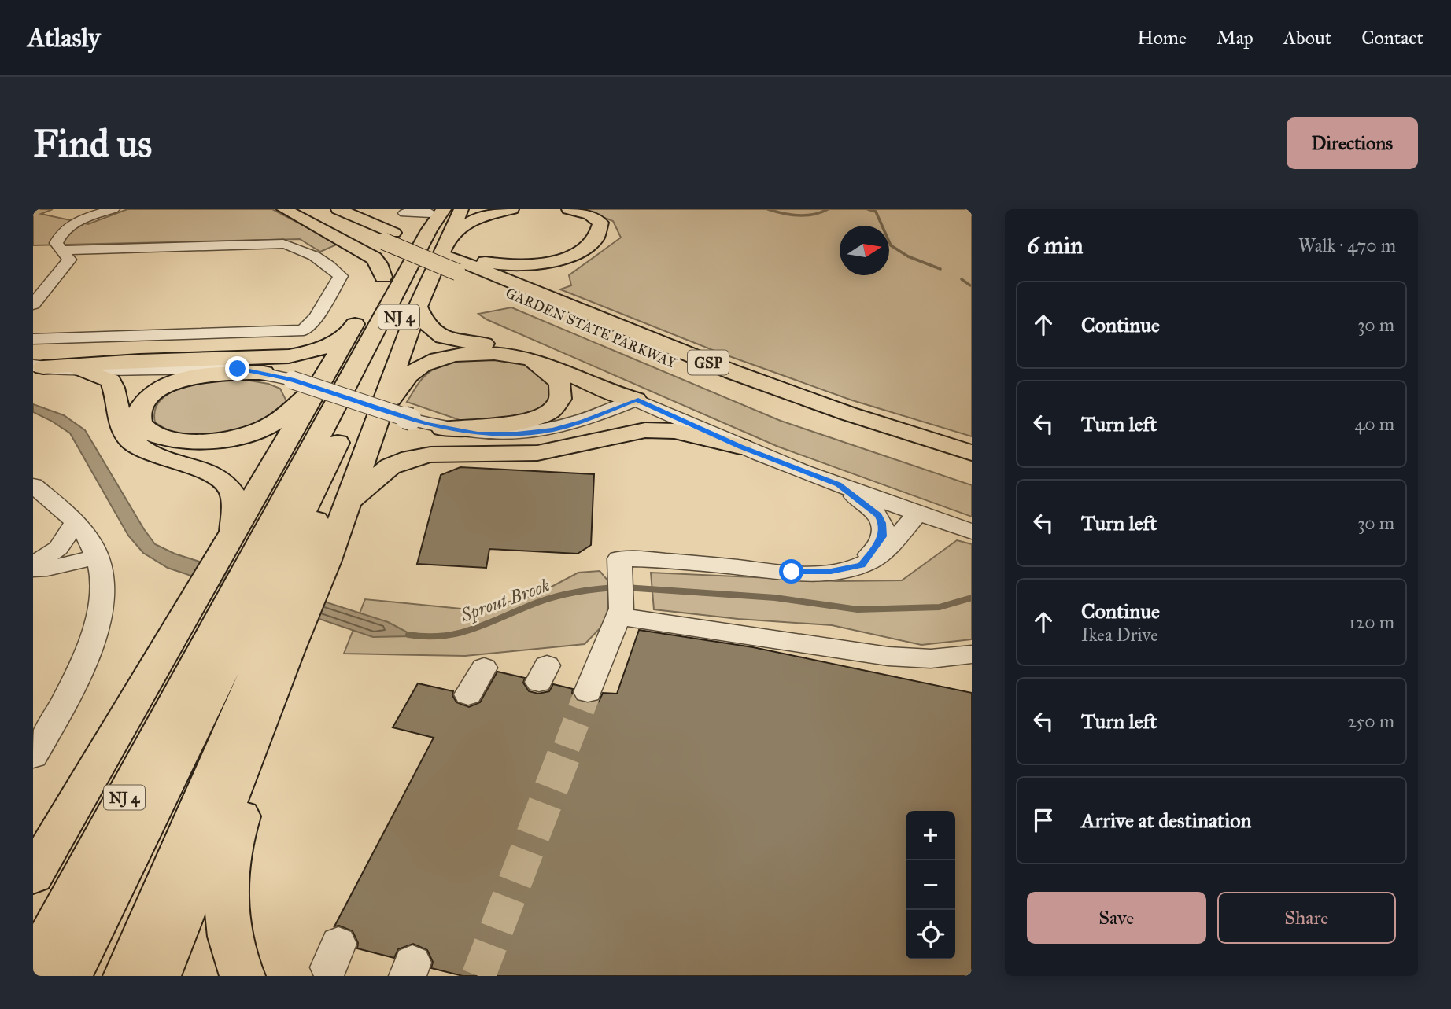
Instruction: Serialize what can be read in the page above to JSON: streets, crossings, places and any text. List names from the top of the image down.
{
  "streets": {
    "highway": ["NJ 4", "GARDEN STATE PARKWAY", "GSP"]
  },
  "water": ["Sprout Brook"],
  "north": "right",
  "page": {
    "header": "Atlasly",
    "nav": [
      "Home",
      "Map",
      "About",
      "Contact"
    ],
    "buttons": [
      "Directions",
      ["Save", "Share"]
    ],
    "title": "Find us",
    "heading": ["6 min", "Walk · 470 m"],
    "list": [
      ["Continue", "30 m"],
      ["Turn left", "40 m"],
      ["Turn left", "30 m"],
      ["Continue", "Ikea Drive", "120 m"],
      ["Turn left", "250 m"],
      "Arrive at destination"
    ],
    "map_buttons": ["+", "−"]
  }
}
